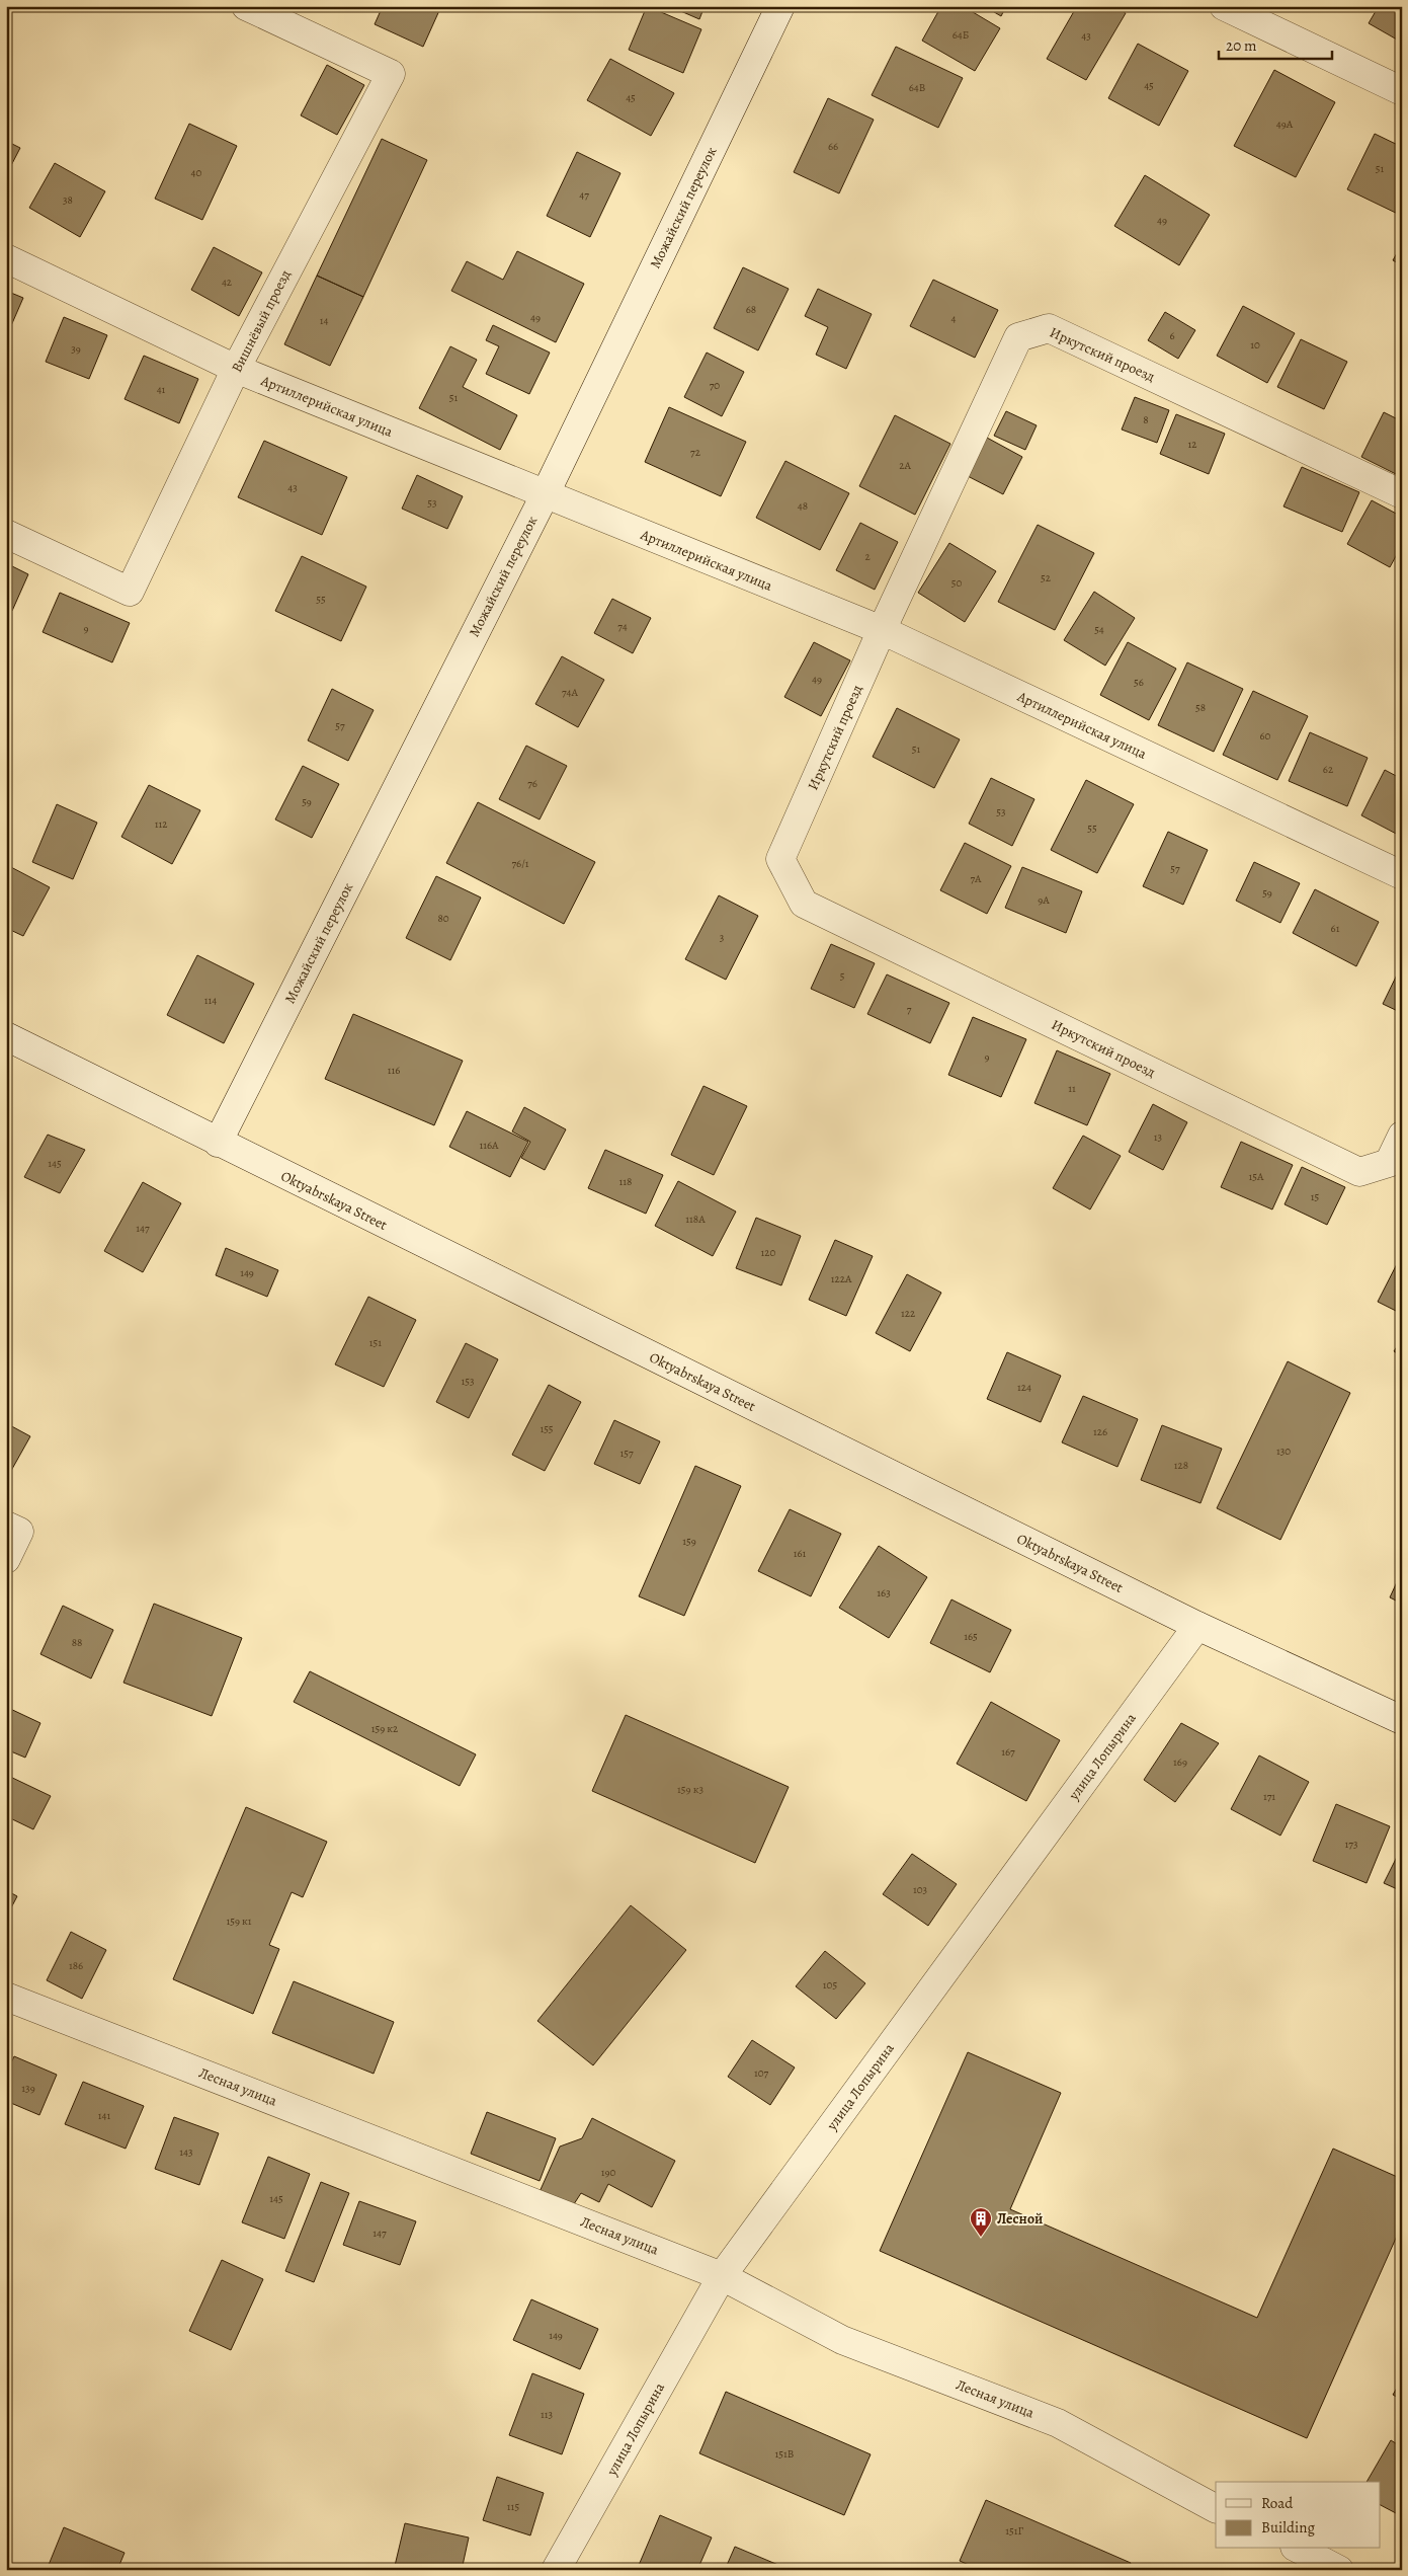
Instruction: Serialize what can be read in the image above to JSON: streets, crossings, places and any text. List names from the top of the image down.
{
  "streets": {
    "street": [
      "Можайский переулок",
      "Вишнёвый проезд",
      "Иркутский проезд",
      "Артиллерийская улица",
      "Oktyabrskaya Street",
      "улица Лопырина",
      "Лесная улица"
    ]
  },
  "crossings": [
    ["Можайский переулок", "Артиллерийская улица"],
    ["Можайский переулок", "Oktyabrskaya Street"],
    ["Вишнёвый проезд", "Артиллерийская улица"],
    ["Иркутский проезд", "Артиллерийская улица"],
    ["Oktyabrskaya Street", "улица Лопырина"],
    ["улица Лопырина", "Лесная улица"]
  ],
  "places": {
    "building": ["Лесной"]
  },
  "house_numbers": [
    "64Б",
    "43",
    "45",
    "64В",
    "45",
    "49А",
    "66",
    "51",
    "40",
    "47",
    "38",
    "49",
    "42",
    "68",
    "49",
    "4",
    "14",
    "6",
    "10",
    "39",
    "70",
    "41",
    "51",
    "8",
    "12",
    "72",
    "2А",
    "43",
    "53",
    "48",
    "2",
    "52",
    "50",
    "55",
    "74",
    "9",
    "54",
    "49",
    "56",
    "74А",
    "58",
    "57",
    "60",
    "51",
    "62",
    "76",
    "59",
    "53",
    "112",
    "55",
    "76/1",
    "57",
    "7А",
    "59",
    "9А",
    "80",
    "61",
    "3",
    "5",
    "114",
    "7",
    "9",
    "116",
    "11",
    "13",
    "116А",
    "145",
    "15А",
    "118",
    "15",
    "118А",
    "147",
    "120",
    "149",
    "122А",
    "122",
    "151",
    "153",
    "124",
    "155",
    "126",
    "130",
    "157",
    "128",
    "159",
    "161",
    "163",
    "165",
    "88",
    "159 к2",
    "167",
    "169",
    "159 к3",
    "171",
    "173",
    "103",
    "159 к1",
    "186",
    "105",
    "107",
    "139",
    "141",
    "143",
    "190",
    "145",
    "147",
    "149",
    "113",
    "151В",
    "115",
    "151Г"
  ],
  "legend": ["Road", "Building"],
  "scale_bar": "20 m"
}
